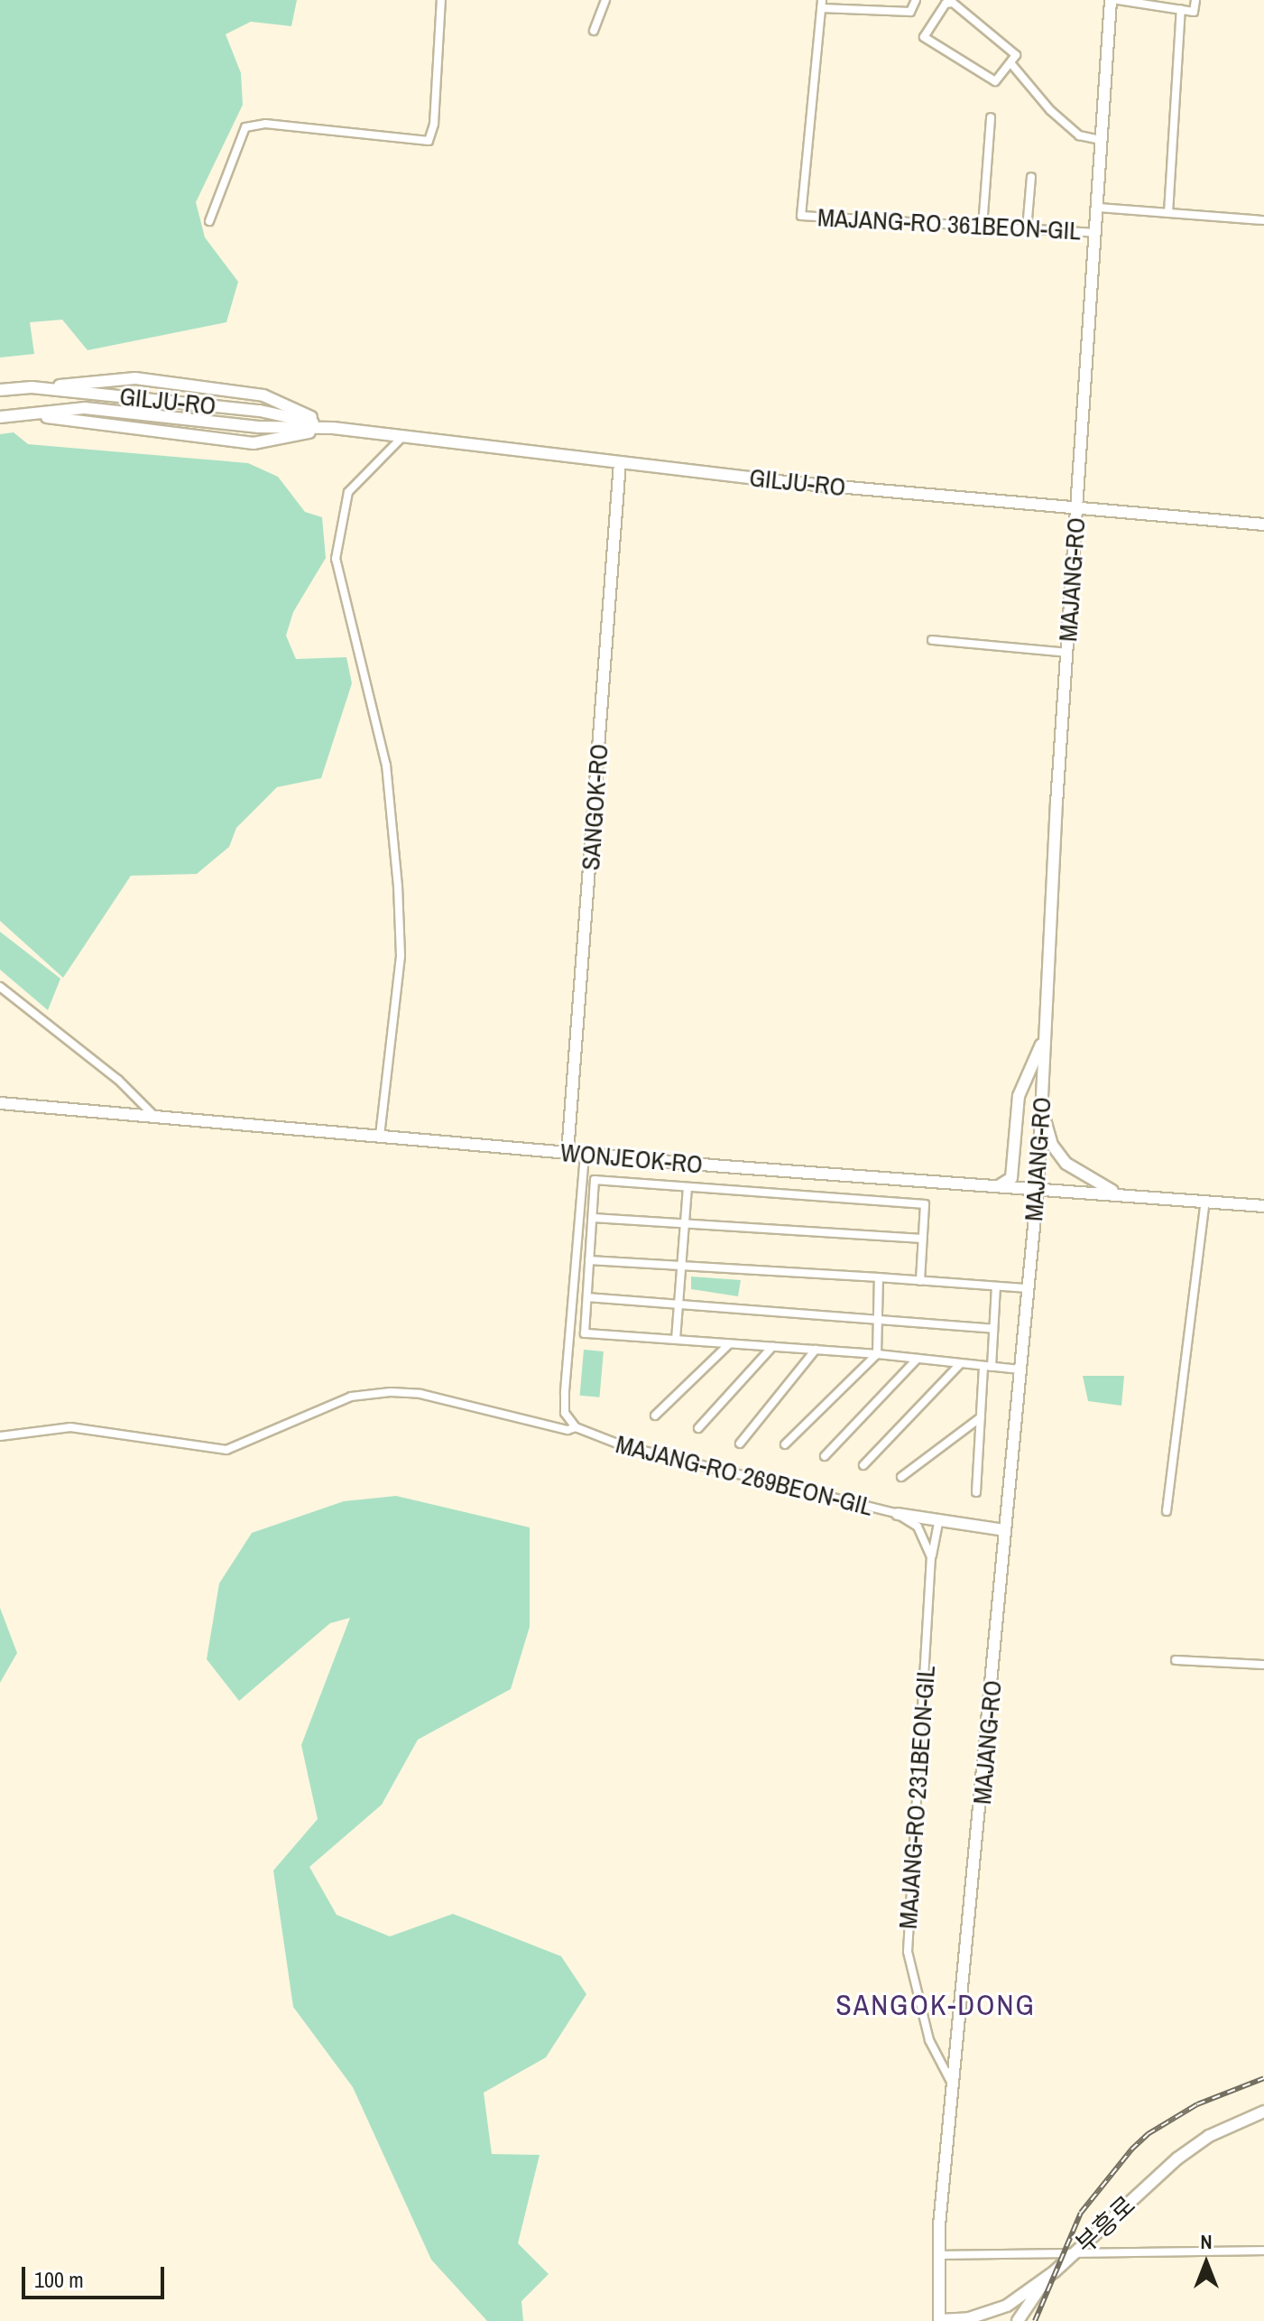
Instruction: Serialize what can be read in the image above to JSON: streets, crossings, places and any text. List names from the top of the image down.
{
  "streets": {
    "main road": [
      "GILJU-RO",
      "MAJANG-RO",
      "SANGOK-RO",
      "WONJEOK-RO",
      "부흥로"
    ],
    "street": ["MAJANG-RO 361BEON-GIL", "MAJANG-RO 269BEON-GIL", "MAJANG-RO 231BEON-GIL"]
  },
  "crossings": [
    ["MAJANG-RO 361BEON-GIL", "MAJANG-RO"],
    ["GILJU-RO", "MAJANG-RO"],
    ["GILJU-RO", "SANGOK-RO"],
    ["MAJANG-RO", "WONJEOK-RO"],
    ["MAJANG-RO", "MAJANG-RO 231BEON-GIL"],
    ["MAJANG-RO", "부흥로"],
    ["SANGOK-RO", "WONJEOK-RO"]
  ],
  "districts": ["SANGOK-DONG"],
  "scale_bar": "100 m",
  "north": "top"
}
